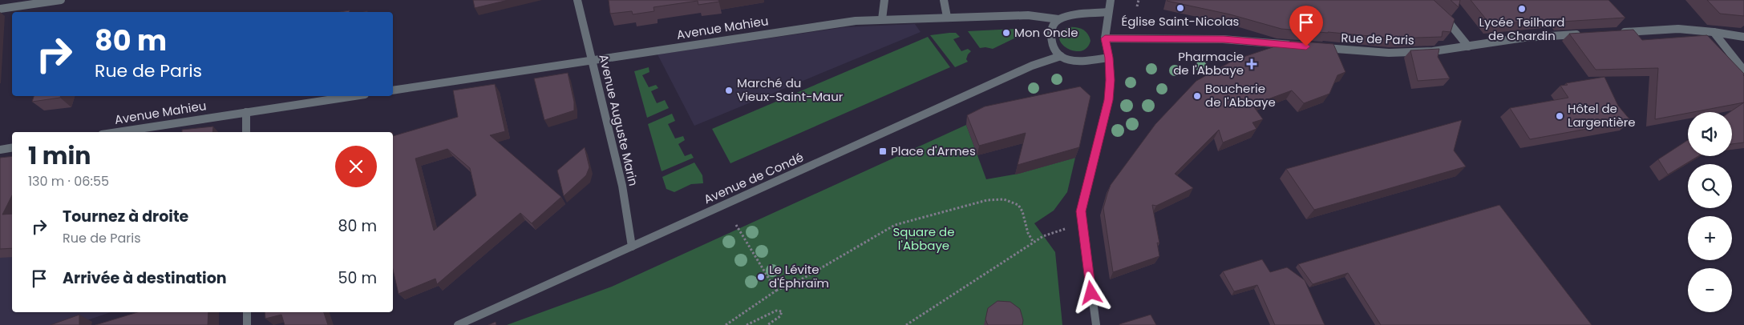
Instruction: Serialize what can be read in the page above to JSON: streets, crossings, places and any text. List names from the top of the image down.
{
  "streets": {
    "street": [
      "Avenue Mahieu",
      "Rue de Paris",
      "Avenue Auguste Marin",
      "Avenue de Condé"
    ]
  },
  "crossings": [
    ["Avenue Mahieu", "Avenue Auguste Marin"],
    ["Avenue Auguste Marin", "Avenue de Condé"]
  ],
  "parks": ["Square de l'Abbaye"],
  "places": {
    "other": [
      "Église Saint-Nicolas",
      "Lycée Teilhard de Chardin",
      "Mon Oncle",
      "Marché du Vieux-Saint-Maur",
      "Boucherie de l'Abbaye",
      "Hôtel de Largentière",
      "Le Lévite d'Éphraïm"
    ],
    "health": ["Pharmacie de l'Abbaye"],
    "transit": ["Place d'Armes"]
  },
  "page": {
    "turn": ["80 m", "Rue de Paris"],
    "map_buttons": ["+", "−"],
    "heading": ["1 min", "130 m · 06:55"],
    "list": [
      {
        "name": "Tournez à droite",
        "note": "Rue de Paris",
        "value": "80 m"
      },
      {
        "name": "Arrivée à destination",
        "value": "50 m"
      }
    ]
  }
}
